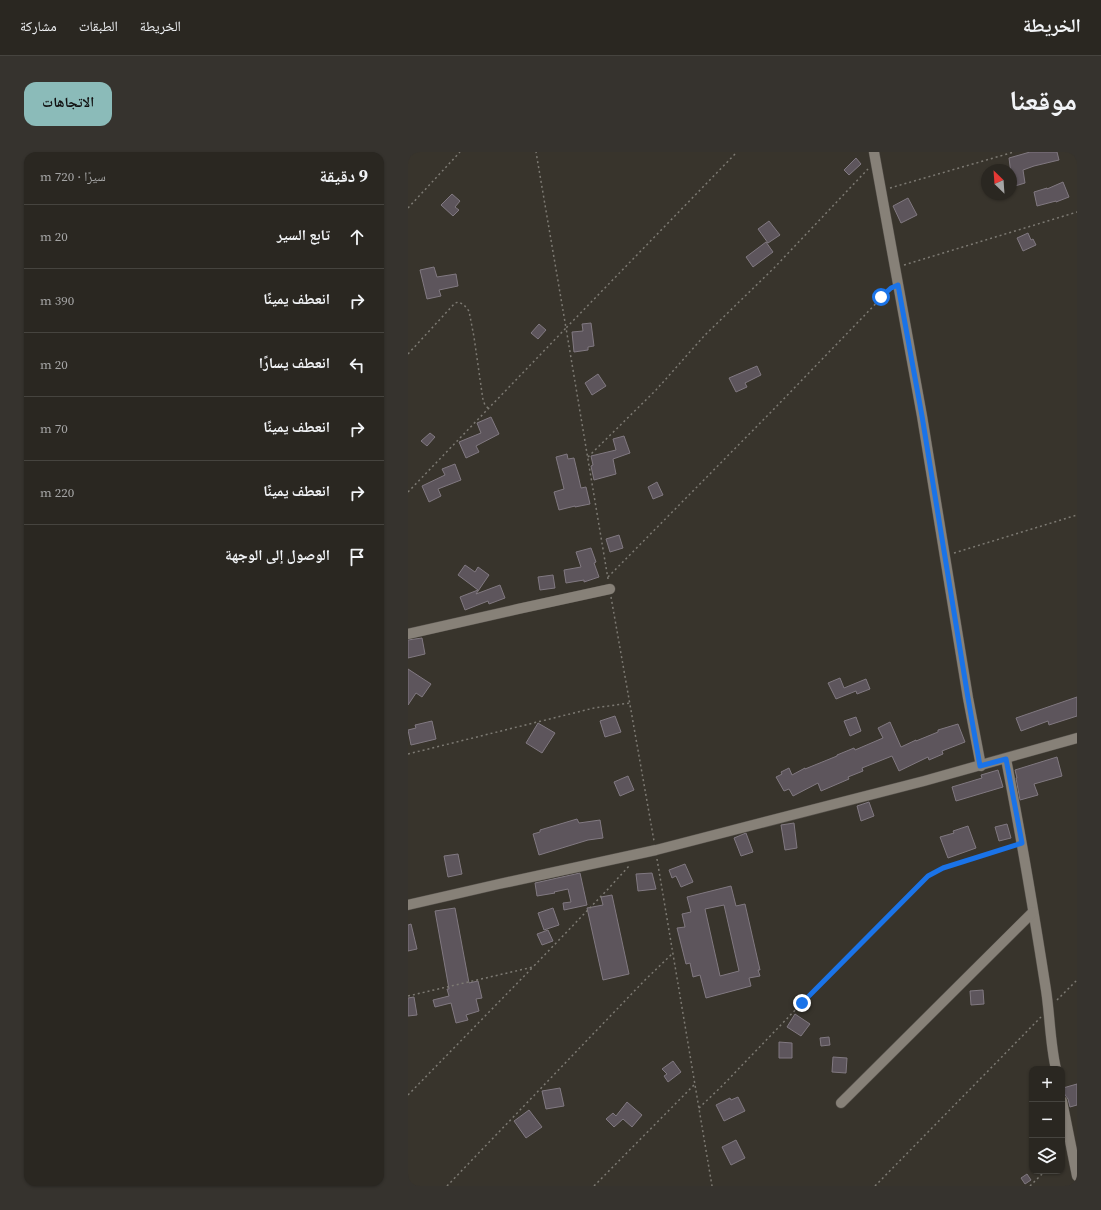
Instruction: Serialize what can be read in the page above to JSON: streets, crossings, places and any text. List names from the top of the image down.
{
  "north": "top left",
  "page": {
    "header": "الخريطة",
    "nav": ["الخريطة", "الطبقات", "مشاركة"],
    "title": "موقعنا",
    "buttons": "الاتجاهات",
    "heading": ["9 دقيقة", "سيرًا · 720 m"],
    "list": [
      ["تابع السير", "20 m"],
      ["انعطف يمينًا", "390 m"],
      ["انعطف يسارًا", "20 m"],
      ["انعطف يمينًا", "70 m"],
      ["انعطف يمينًا", "220 m"],
      "الوصول إلى الوجهة"
    ],
    "map_buttons": ["+", "−"]
  }
}
